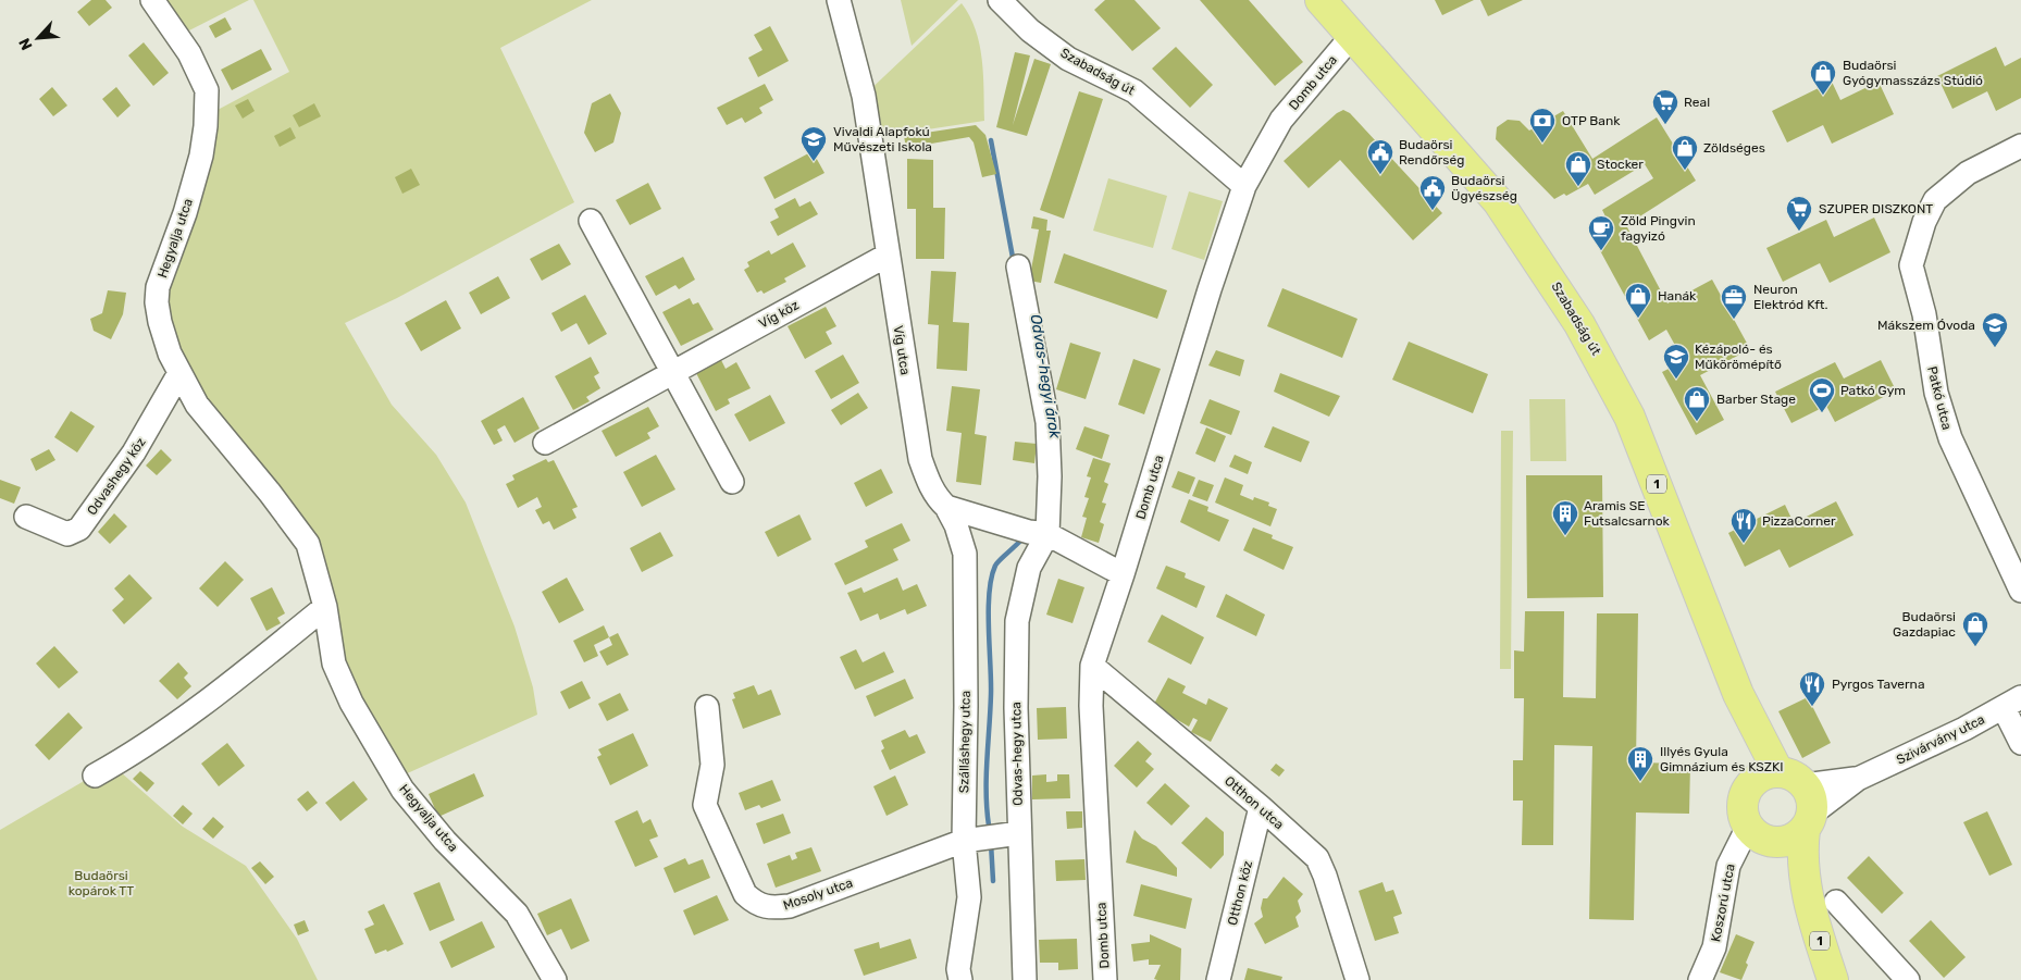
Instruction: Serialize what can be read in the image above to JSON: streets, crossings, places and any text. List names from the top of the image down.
{
  "streets": {
    "main road": ["Szabadság út", "1"],
    "street": [
      "Domb utca",
      "Hegyalja utca",
      "Víg köz",
      "Víg utca",
      "Patkó utca",
      "Odvashegy köz",
      "Szivárvány utca",
      "Szálláshegy utca",
      "Odvas-hegy utca",
      "Otthon utca",
      "Otthon köz",
      "Mosoly utca",
      "Koszorú utca"
    ]
  },
  "crossings": [
    ["Szabadság út", "Domb utca"],
    ["Szabadság út", "Szivárvány utca"],
    ["Szabadság út", "Koszorú utca"],
    ["Domb utca", "Otthon utca"],
    ["Hegyalja utca", "Odvashegy köz"],
    ["Víg köz", "Víg utca"],
    ["Víg utca", "Szálláshegy utca"],
    ["Szivárvány utca", "Koszorú utca"],
    ["Szálláshegy utca", "Mosoly utca"],
    ["Odvas-hegy utca", "Mosoly utca"],
    ["Otthon utca", "Otthon köz"]
  ],
  "water": ["Odvas-hegyi árok"],
  "parks": ["Budaörsi kopárok TT"],
  "places": {
    "shop": [
      "Budaörsi Gyógymasszázs Stúdió",
      "Zöldséges",
      "Stocker",
      "Hanák",
      "Barber Stage",
      "Budaörsi Gazdapiac"
    ],
    "supermarket": ["Real", "SZUPER DISZKONT"],
    "bank": ["OTP Bank"],
    "school or university": ["Vivaldi Alapfokú Művészeti Iskola", "Mákszem Óvoda", "Kézápoló- és Műkörömépítő"],
    "public building": ["Budaörsi Rendőrség", "Budaörsi Ügyészség"],
    "cafe": ["Zöld Pingvin fagyizó"],
    "office": ["Neuron Elektród Kft."],
    "sports": ["Patkó Gym"],
    "building": ["Aramis SE Futsalcsarnok", "Illyés Gyula Gimnázium és KSZKI"],
    "restaurant": ["PizzaCorner", "Pyrgos Taverna"]
  },
  "north": "bottom left"
}
